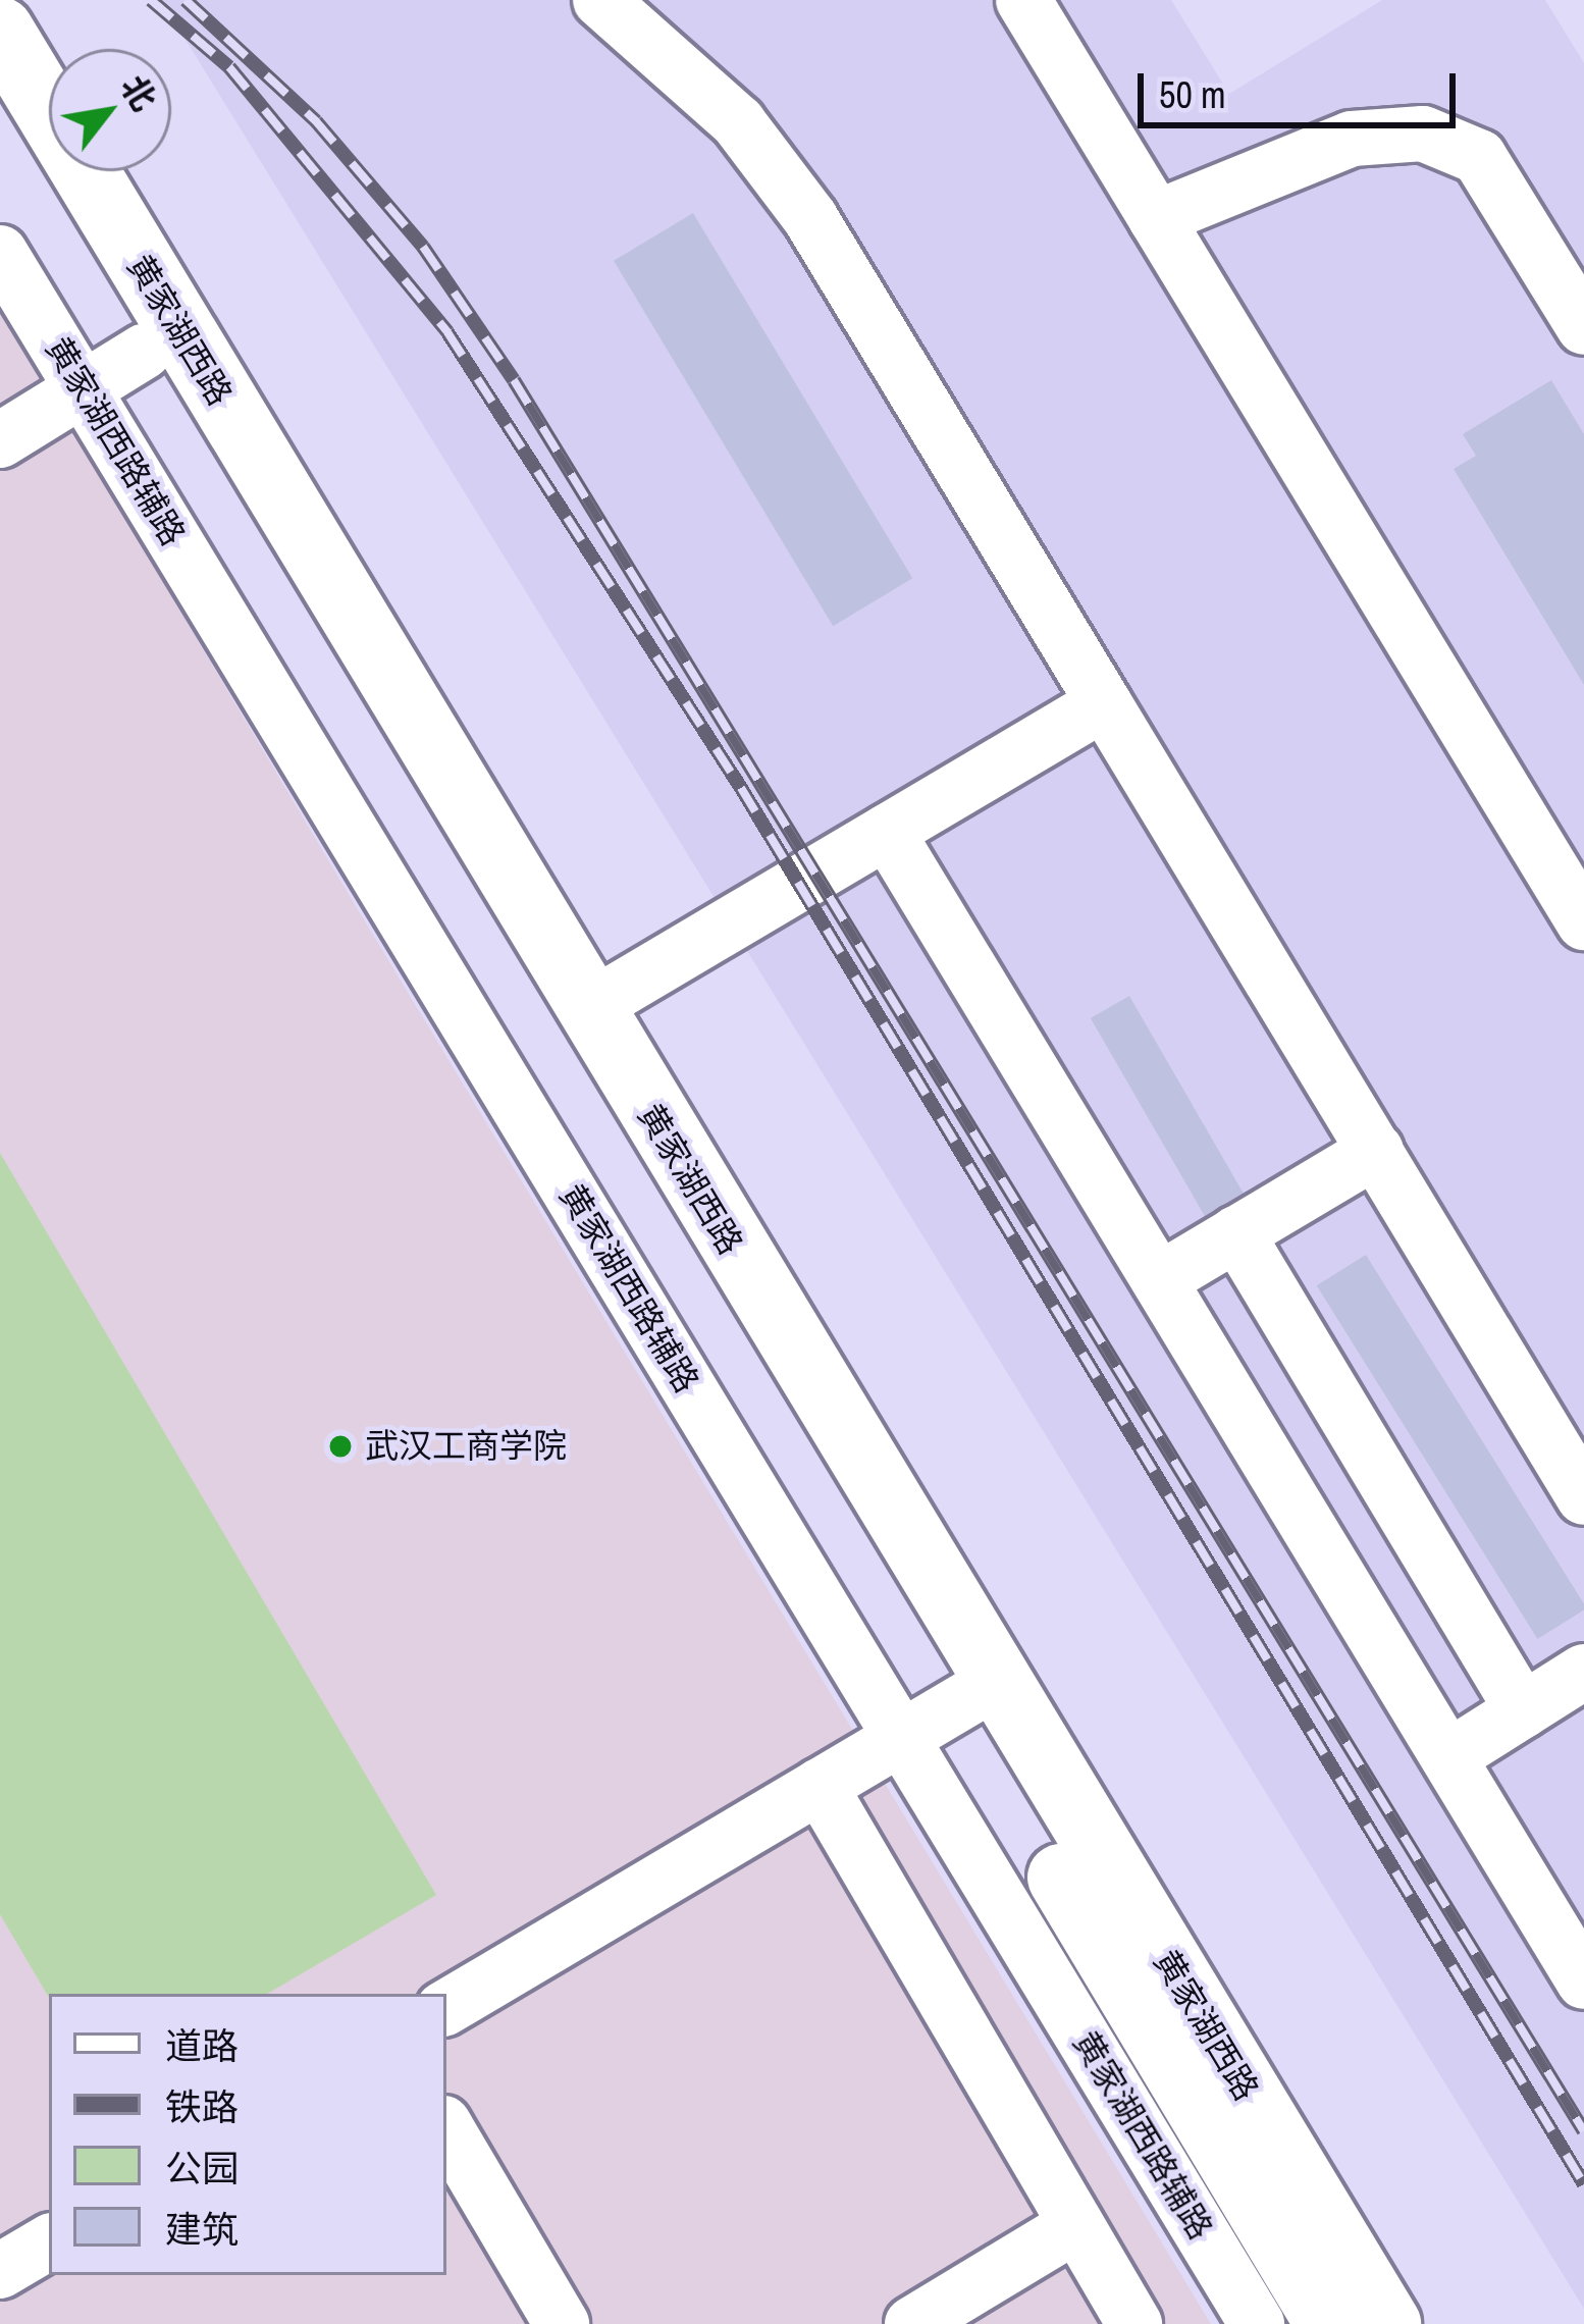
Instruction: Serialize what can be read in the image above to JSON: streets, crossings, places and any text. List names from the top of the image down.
{
  "streets": {
    "main road": ["黄家湖西路"],
    "street": ["黄家湖西路辅路"]
  },
  "crossings": [
    ["黄家湖西路", "黄家湖西路辅路"]
  ],
  "places": ["武汉工商学院"],
  "legend": [
    "道路",
    "铁路",
    "公园",
    "建筑"
  ],
  "scale_bar": "50 m",
  "north": "top right"
}
